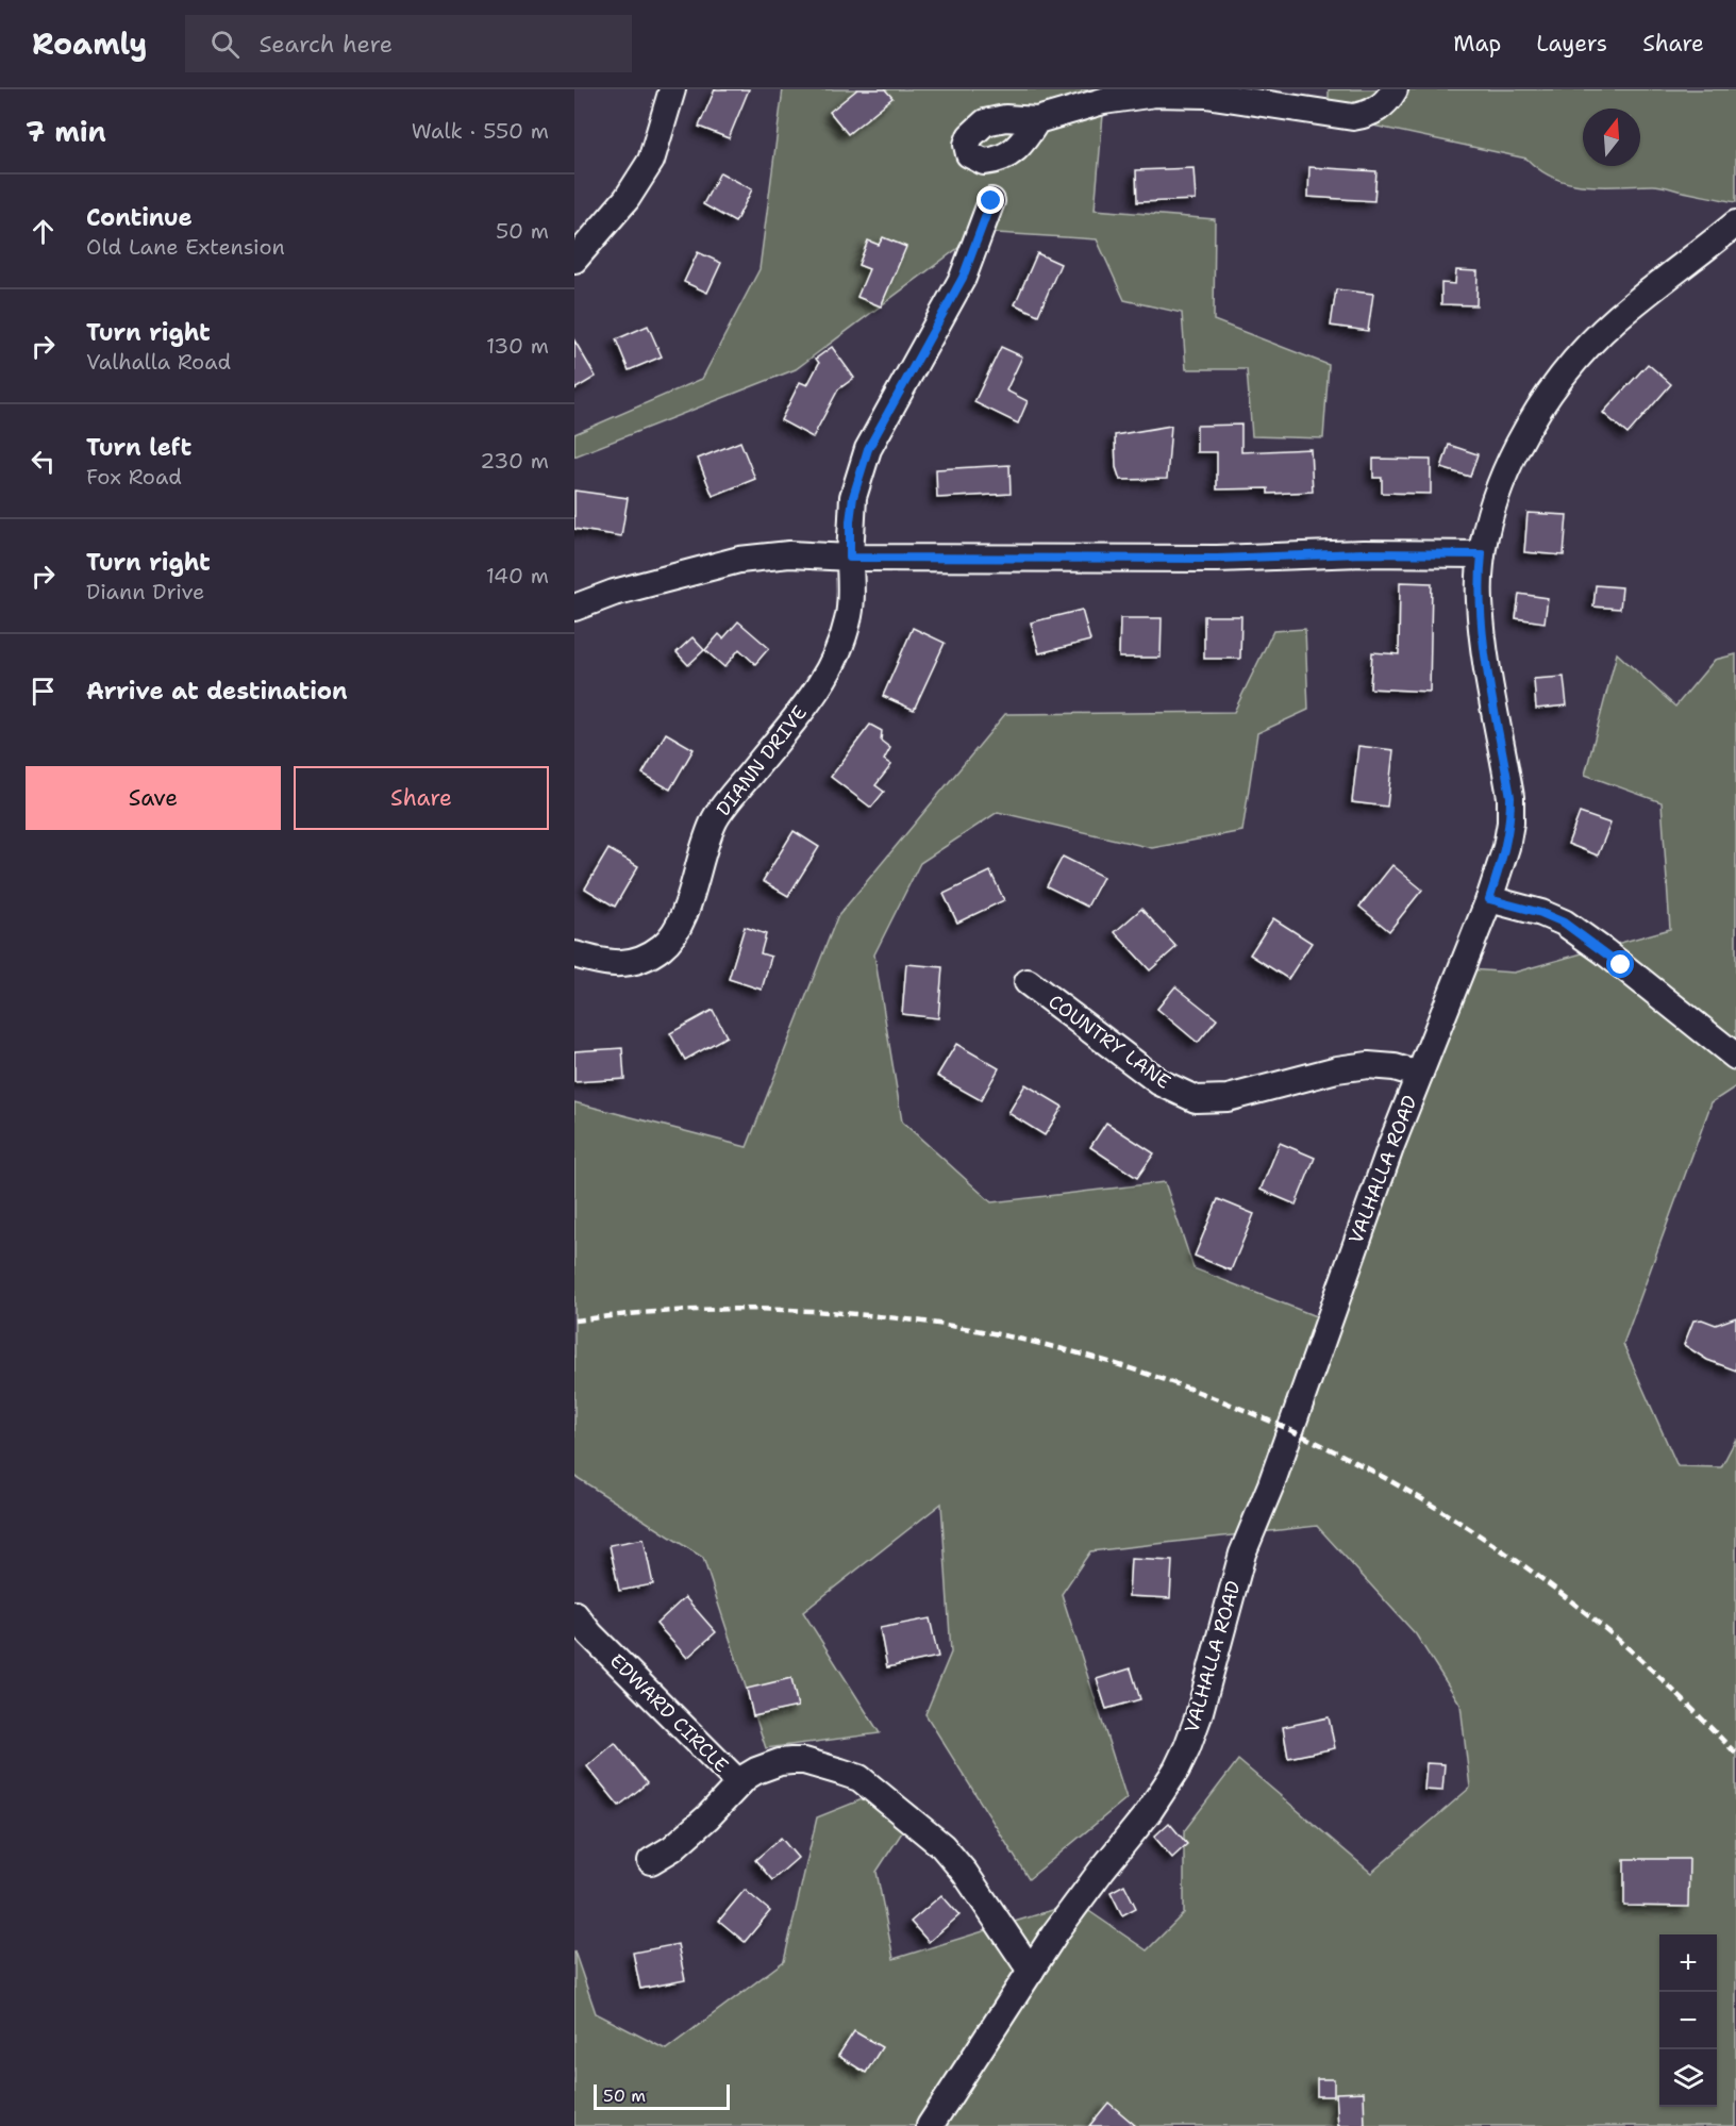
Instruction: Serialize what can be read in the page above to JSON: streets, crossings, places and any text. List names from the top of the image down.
{
  "streets": {
    "street": [
      "DIANN DRIVE",
      "COUNTRY LANE",
      "VALHALLA ROAD",
      "EDWARD CIRCLE"
    ]
  },
  "crossings": [
    ["COUNTRY LANE", "VALHALLA ROAD"]
  ],
  "scale_bar": "50 m",
  "north": "top",
  "page": {
    "header": "Roamly",
    "search": "Search here",
    "nav": ["Map", "Layers", "Share"],
    "heading": ["7 min", "Walk · 550 m"],
    "list": [
      ["Continue", "Old Lane Extension", "50 m"],
      ["Turn right", "Valhalla Road", "130 m"],
      ["Turn left", "Fox Road", "230 m"],
      ["Turn right", "Diann Drive", "140 m"],
      "Arrive at destination"
    ],
    "buttons": ["Save", "Share"],
    "map_buttons": ["+", "−"],
    "scale": "50 m"
  }
}
